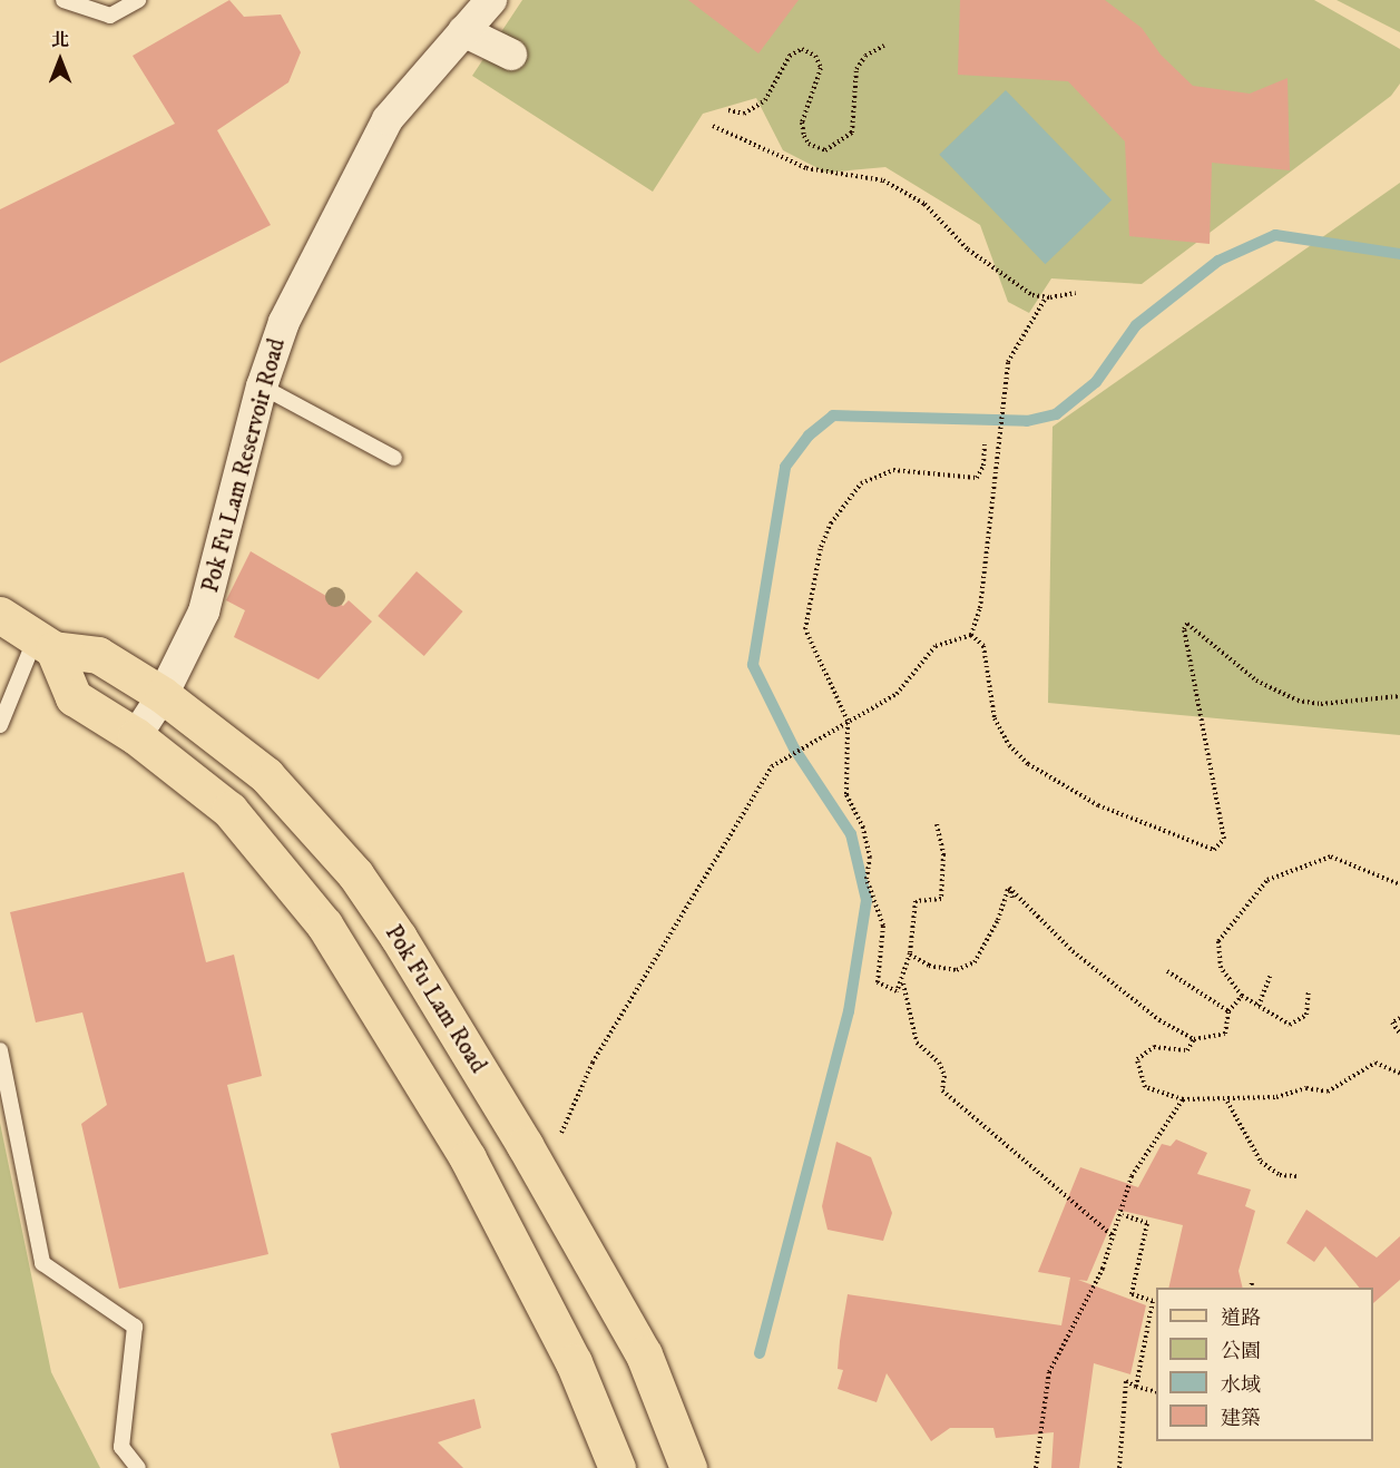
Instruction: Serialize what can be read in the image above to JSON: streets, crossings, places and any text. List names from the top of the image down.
{
  "streets": {
    "main road": ["Pok Fu Lam Road"],
    "street": ["Pok Fu Lam Reservoir Road"]
  },
  "crossings": [
    ["Pok Fu Lam Reservoir Road", "Pok Fu Lam Road"]
  ],
  "legend": [
    "道路",
    "公園",
    "水域",
    "建築"
  ],
  "north": "top"
}
